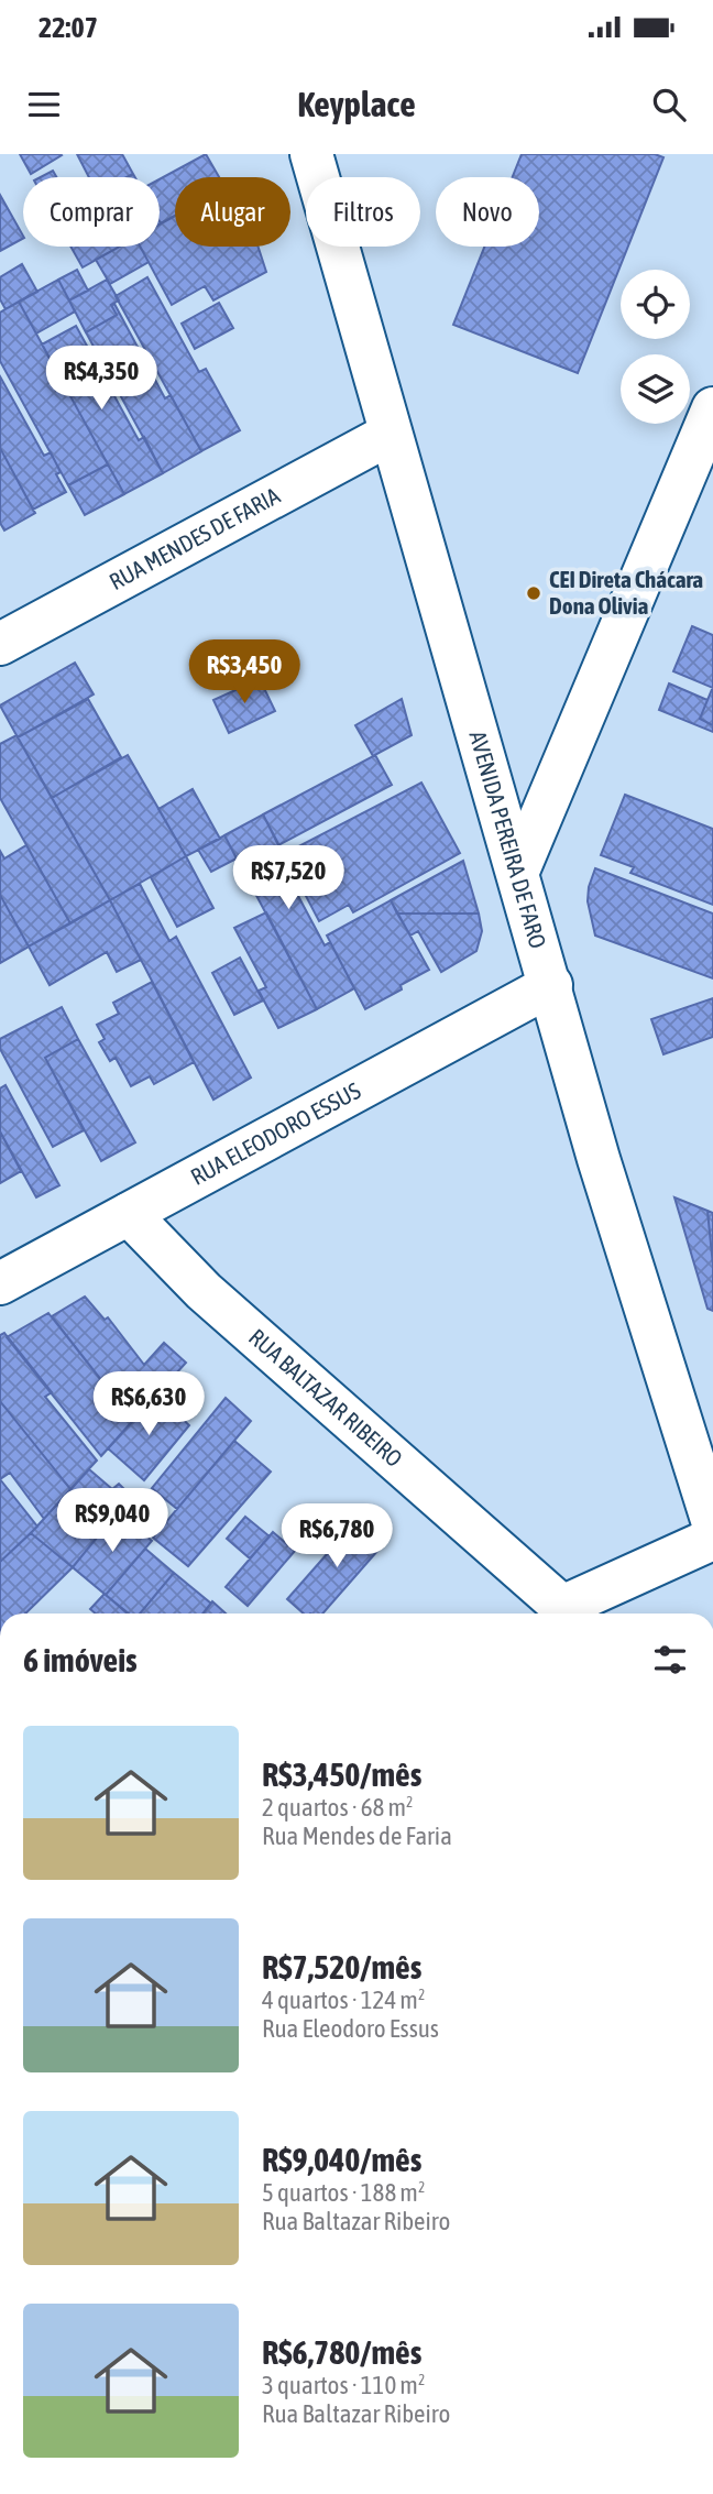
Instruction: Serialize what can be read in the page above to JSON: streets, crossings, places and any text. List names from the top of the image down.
{
  "streets": {
    "street": [
      "RUA MENDES DE FARIA",
      "AVENIDA PEREIRA DE FARO",
      "RUA ELEODORO ESSUS",
      "RUA BALTAZAR RIBEIRO"
    ]
  },
  "crossings": [
    ["RUA MENDES DE FARIA", "AVENIDA PEREIRA DE FARO"],
    ["AVENIDA PEREIRA DE FARO", "RUA ELEODORO ESSUS"],
    ["RUA ELEODORO ESSUS", "RUA BALTAZAR RIBEIRO"]
  ],
  "places": ["CEI Direta Chácara Dona Olivia"],
  "page": {
    "status": "22:07",
    "header": "Keyplace",
    "chip": [
      "Comprar",
      "Alugar",
      "Filtros",
      "Novo"
    ],
    "price": [
      "R$4,350",
      "R$3,450",
      "R$7,520",
      "R$6,630",
      "R$9,040",
      "R$6,780"
    ],
    "heading": "6 imóveis",
    "list": [
      {
        "name": "R$3,450/mês",
        "note": "2 quartos · 68 m² · Rua Mendes de Faria"
      },
      {
        "name": "R$7,520/mês",
        "note": "4 quartos · 124 m² · Rua Eleodoro Essus"
      },
      {
        "name": "R$9,040/mês",
        "note": "5 quartos · 188 m² · Rua Baltazar Ribeiro"
      },
      {
        "name": "R$6,780/mês",
        "note": "3 quartos · 110 m² · Rua Baltazar Ribeiro"
      }
    ]
  }
}
